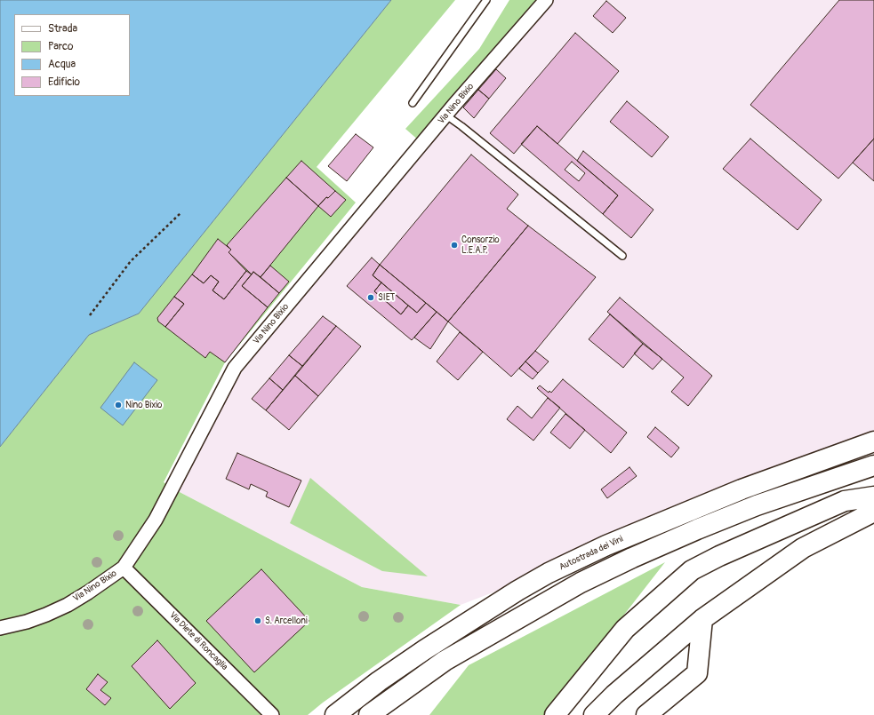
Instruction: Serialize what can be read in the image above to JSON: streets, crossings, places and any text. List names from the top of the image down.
{
  "streets": {
    "main road": ["Autostrada dei Vini"],
    "street": ["Via Nino Bixio", "Via Diete di Roncaglia"]
  },
  "crossings": [
    ["Via Nino Bixio", "Via Diete di Roncaglia"]
  ],
  "places": [
    "Consorzio L.E.A.P.",
    "SIET",
    "Nino Bixio",
    "S. Arcelloni"
  ],
  "legend": [
    "Strada",
    "Parco",
    "Acqua",
    "Edificio"
  ]
}
